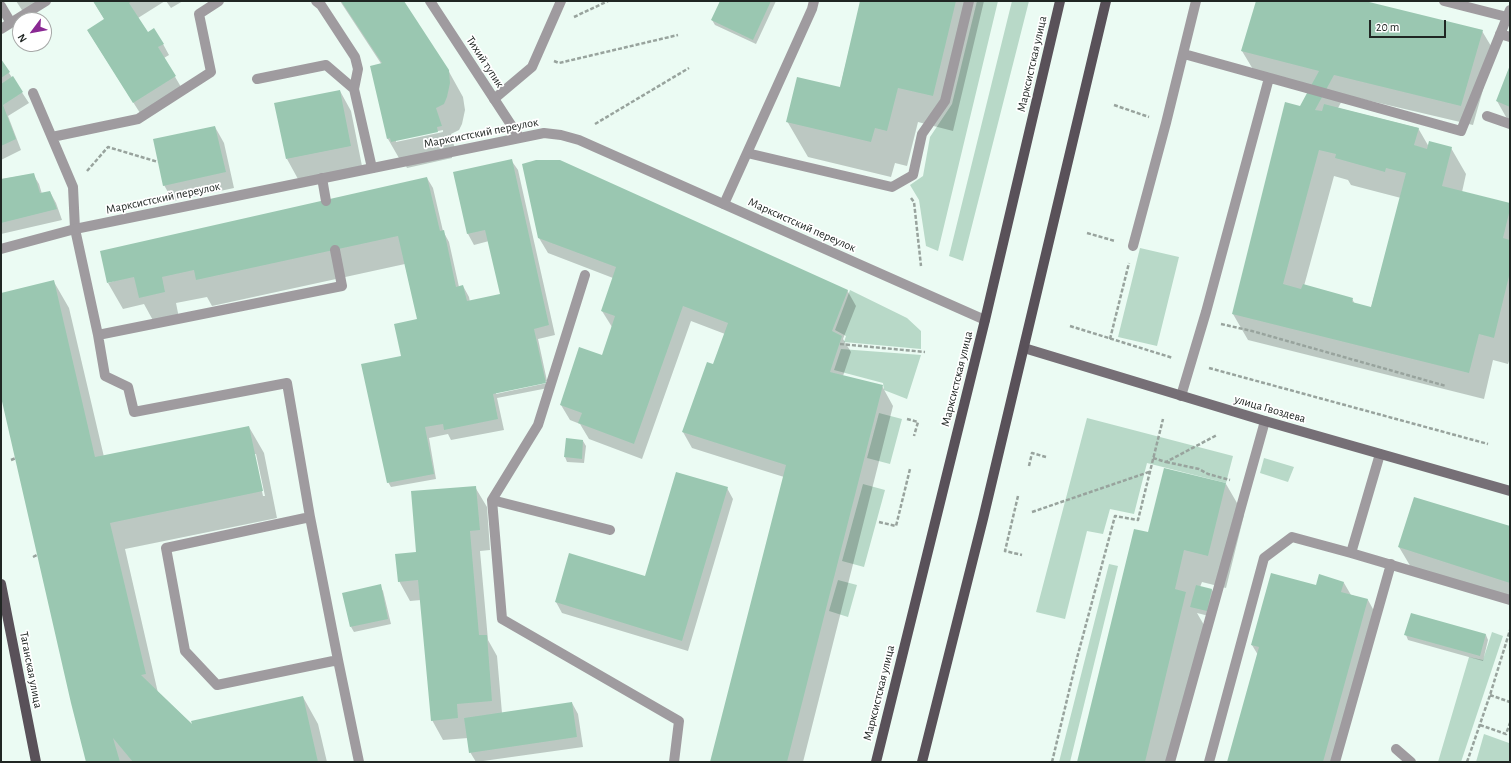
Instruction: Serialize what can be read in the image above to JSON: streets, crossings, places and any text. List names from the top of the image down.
{
  "streets": {
    "main road": ["Марксистская улица", "Таганская улица"],
    "street": ["Тихий тупик", "Марксистский переулок", "улица Гвоздева"]
  },
  "crossings": [
    ["Тихий тупик", "Марксистский переулок"],
    ["Марксистская улица", "Марксистский переулок"]
  ],
  "scale_bar": "20 m",
  "north": "bottom left"
}
